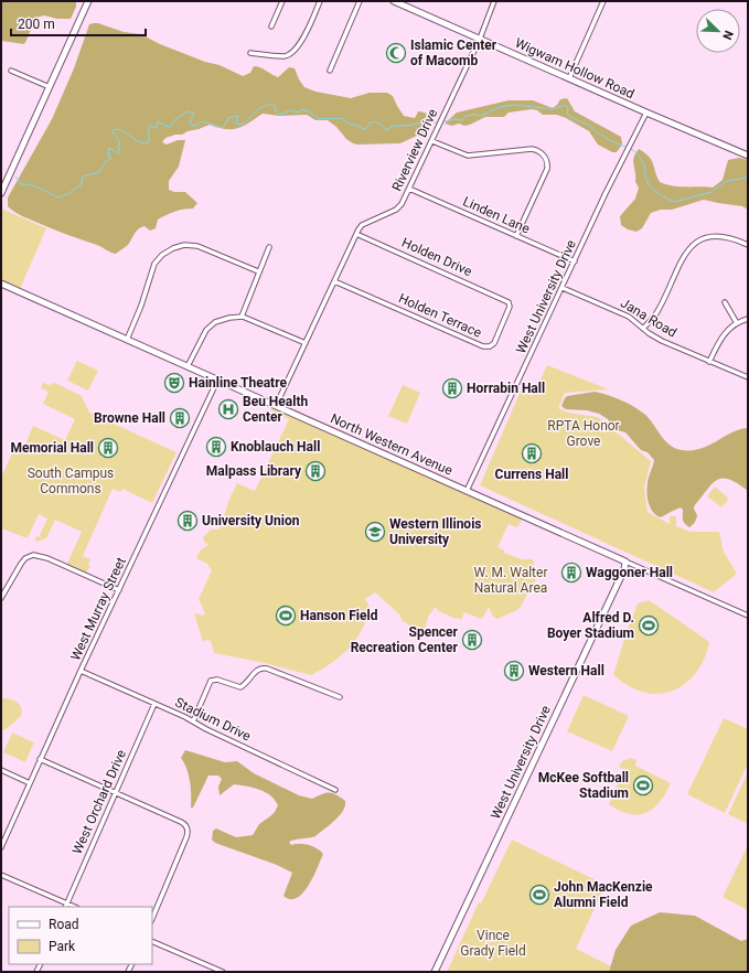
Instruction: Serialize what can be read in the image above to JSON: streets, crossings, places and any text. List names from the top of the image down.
{
  "streets": {
    "street": [
      "Wigwam Hollow Road",
      "Riverview Drive",
      "Linden Lane",
      "Holden Drive",
      "West University Drive",
      "Holden Terrace",
      "Jana Road",
      "North Western Avenue",
      "West Murray Street",
      "Stadium Drive",
      "West Orchard Drive"
    ]
  },
  "crossings": [
    ["Wigwam Hollow Road", "Riverview Drive"],
    ["Wigwam Hollow Road", "West University Drive"],
    ["Riverview Drive", "Linden Lane"],
    ["Riverview Drive", "Holden Drive"],
    ["Riverview Drive", "Holden Terrace"],
    ["Riverview Drive", "North Western Avenue"],
    ["Linden Lane", "West University Drive"],
    ["Holden Drive", "Holden Terrace"],
    ["West University Drive", "Jana Road"],
    ["West University Drive", "North Western Avenue"],
    ["North Western Avenue", "West Murray Street"],
    ["West Murray Street", "Stadium Drive"],
    ["Stadium Drive", "West Orchard Drive"]
  ],
  "parks": [
    "RPTA Honor Grove",
    "South Campus Commons",
    "W. M. Walter Natural Area",
    "Vince Grady Field"
  ],
  "places": {
    "mosque": ["Islamic Center of Macomb"],
    "theatre": ["Hainline Theatre"],
    "building": [
      "Horrabin Hall",
      "Browne Hall",
      "Knoblauch Hall",
      "Memorial Hall",
      "Currens Hall",
      "Malpass Library",
      "University Union",
      "Waggoner Hall",
      "Spencer Recreation Center",
      "Western Hall"
    ],
    "hospital": ["Beu Health Center"],
    "school or university": ["Western Illinois University"],
    "sports": [
      "Hanson Field",
      "Alfred D. Boyer Stadium",
      "McKee Softball Stadium",
      "John MacKenzie Alumni Field"
    ]
  },
  "legend": ["Road", "Park"],
  "scale_bar": "200 m",
  "north": "bottom right"
}
